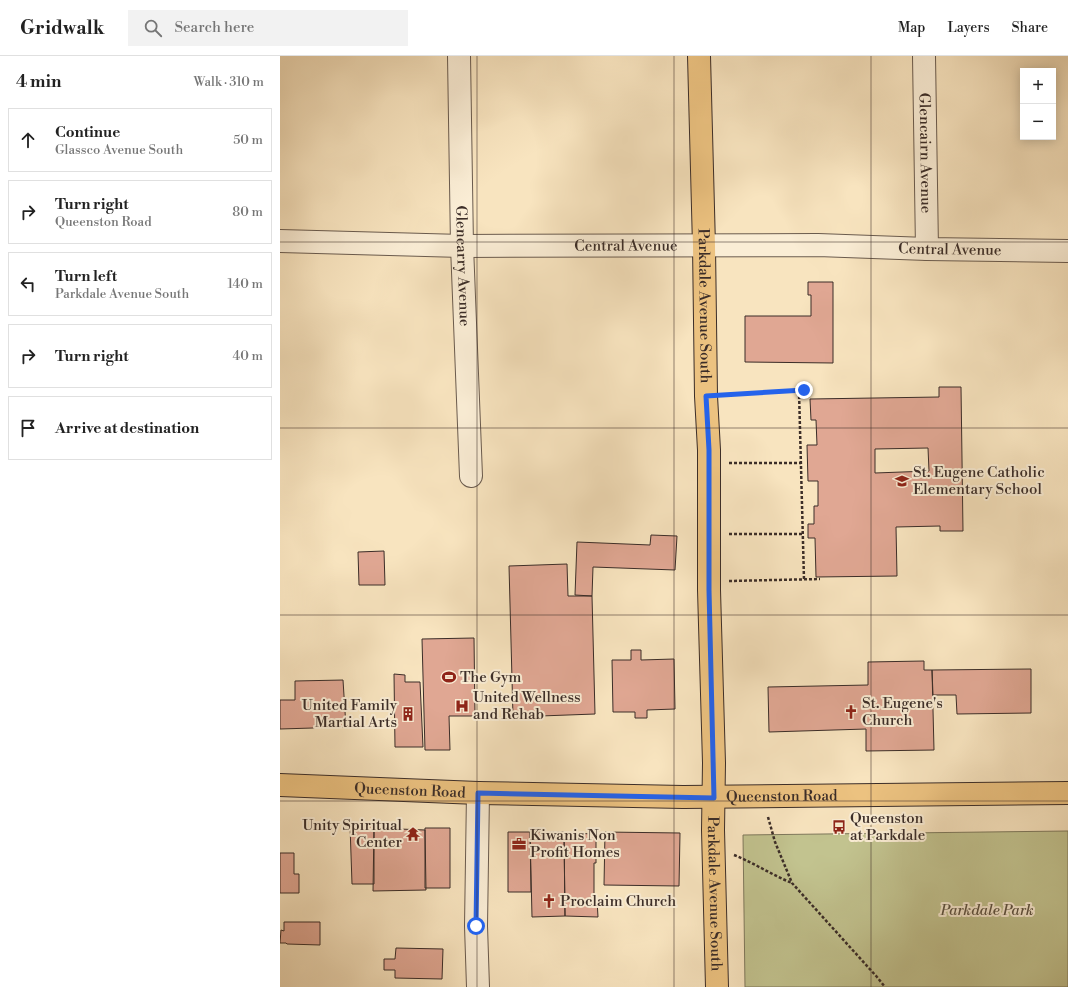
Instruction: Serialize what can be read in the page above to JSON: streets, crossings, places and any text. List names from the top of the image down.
{
  "streets": {
    "main road": ["Parkdale Avenue South", "Queenston Road"],
    "street": ["Glencairn Avenue", "Central Avenue", "Glencarry Avenue"]
  },
  "crossings": [
    ["Glencairn Avenue", "Central Avenue"],
    ["Central Avenue", "Glencarry Avenue"],
    ["Central Avenue", "Parkdale Avenue South"],
    ["Parkdale Avenue South", "Queenston Road"]
  ],
  "parks": ["Parkdale Park"],
  "places": {
    "school or university": ["St. Eugene Catholic Elementary School"],
    "sports": ["The Gym"],
    "hospital": ["United Wellness and Rehab"],
    "church": ["St. Eugene's Church", "Proclaim Church"],
    "building": ["United Family Martial Arts"],
    "bus stop": ["Queenston at Parkdale"],
    "temple": ["Unity Spiritual Center"],
    "office": ["Kiwanis Non Profit Homes"]
  },
  "page": {
    "header": "Gridwalk",
    "search": "Search here",
    "nav": ["Map", "Layers", "Share"],
    "heading": ["4 min", "Walk · 310 m"],
    "map_buttons": ["+", "−"],
    "list": [
      ["Continue", "Glassco Avenue South", "50 m"],
      ["Turn right", "Queenston Road", "80 m"],
      ["Turn left", "Parkdale Avenue South", "140 m"],
      ["Turn right", "40 m"],
      "Arrive at destination"
    ]
  }
}
